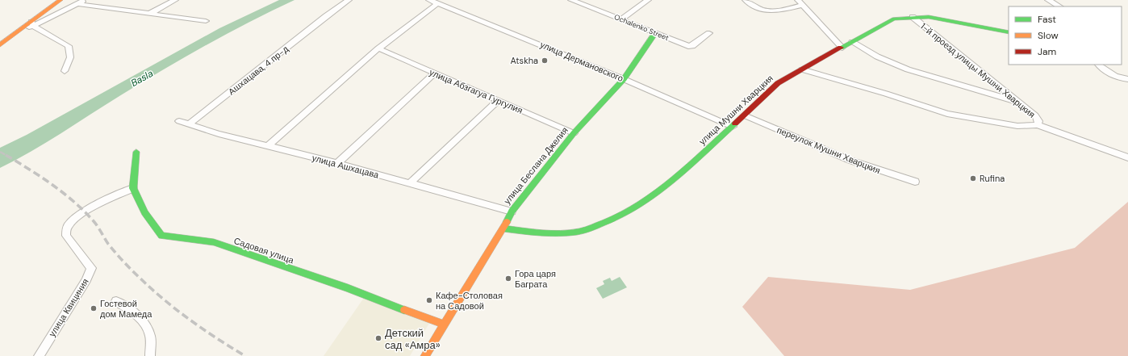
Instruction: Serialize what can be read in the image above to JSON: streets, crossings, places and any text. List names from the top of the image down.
{
  "streets": {
    "street": [
      "Ochalenko Street",
      "улица Дермановского",
      "Ашхацава, 4 пр-д",
      "1-й проезд улицы Мушни Хварцкия",
      "улица Абзгагуа Гургулия",
      "улица Мушни Хварцкия",
      "переулок Мушни Хварцкия",
      "улица Беслана Джелия",
      "улица Ашхацава",
      "Садовая улица",
      "улица Квициния"
    ]
  },
  "crossings": [
    ["Ochalenko Street", "улица Беслана Джелия"],
    ["улица Дермановского", "улица Мушни Хварцкия"],
    ["улица Дермановского", "улица Беслана Джелия"],
    ["Ашхацава, 4 пр-д", "улица Ашхацава"],
    ["1-й проезд улицы Мушни Хварцкия", "улица Мушни Хварцкия"],
    ["улица Абзгагуа Гургулия", "улица Беслана Джелия"],
    ["улица Мушни Хварцкия", "переулок Мушни Хварцкия"],
    ["улица Мушни Хварцкия", "улица Беслана Джелия"],
    ["улица Беслана Джелия", "улица Ашхацава"],
    ["улица Беслана Джелия", "Садовая улица"],
    ["Садовая улица", "улица Квициния"]
  ],
  "water": ["Basla"],
  "places": [
    "Atskha",
    "Rufina",
    "Гора царя Баграта",
    "Кафе-Столовая на Садовой",
    "Гостевой дом Мамеда",
    "Детский сад «Амра»"
  ],
  "legend": ["Fast", "Slow", "Jam"]
}
